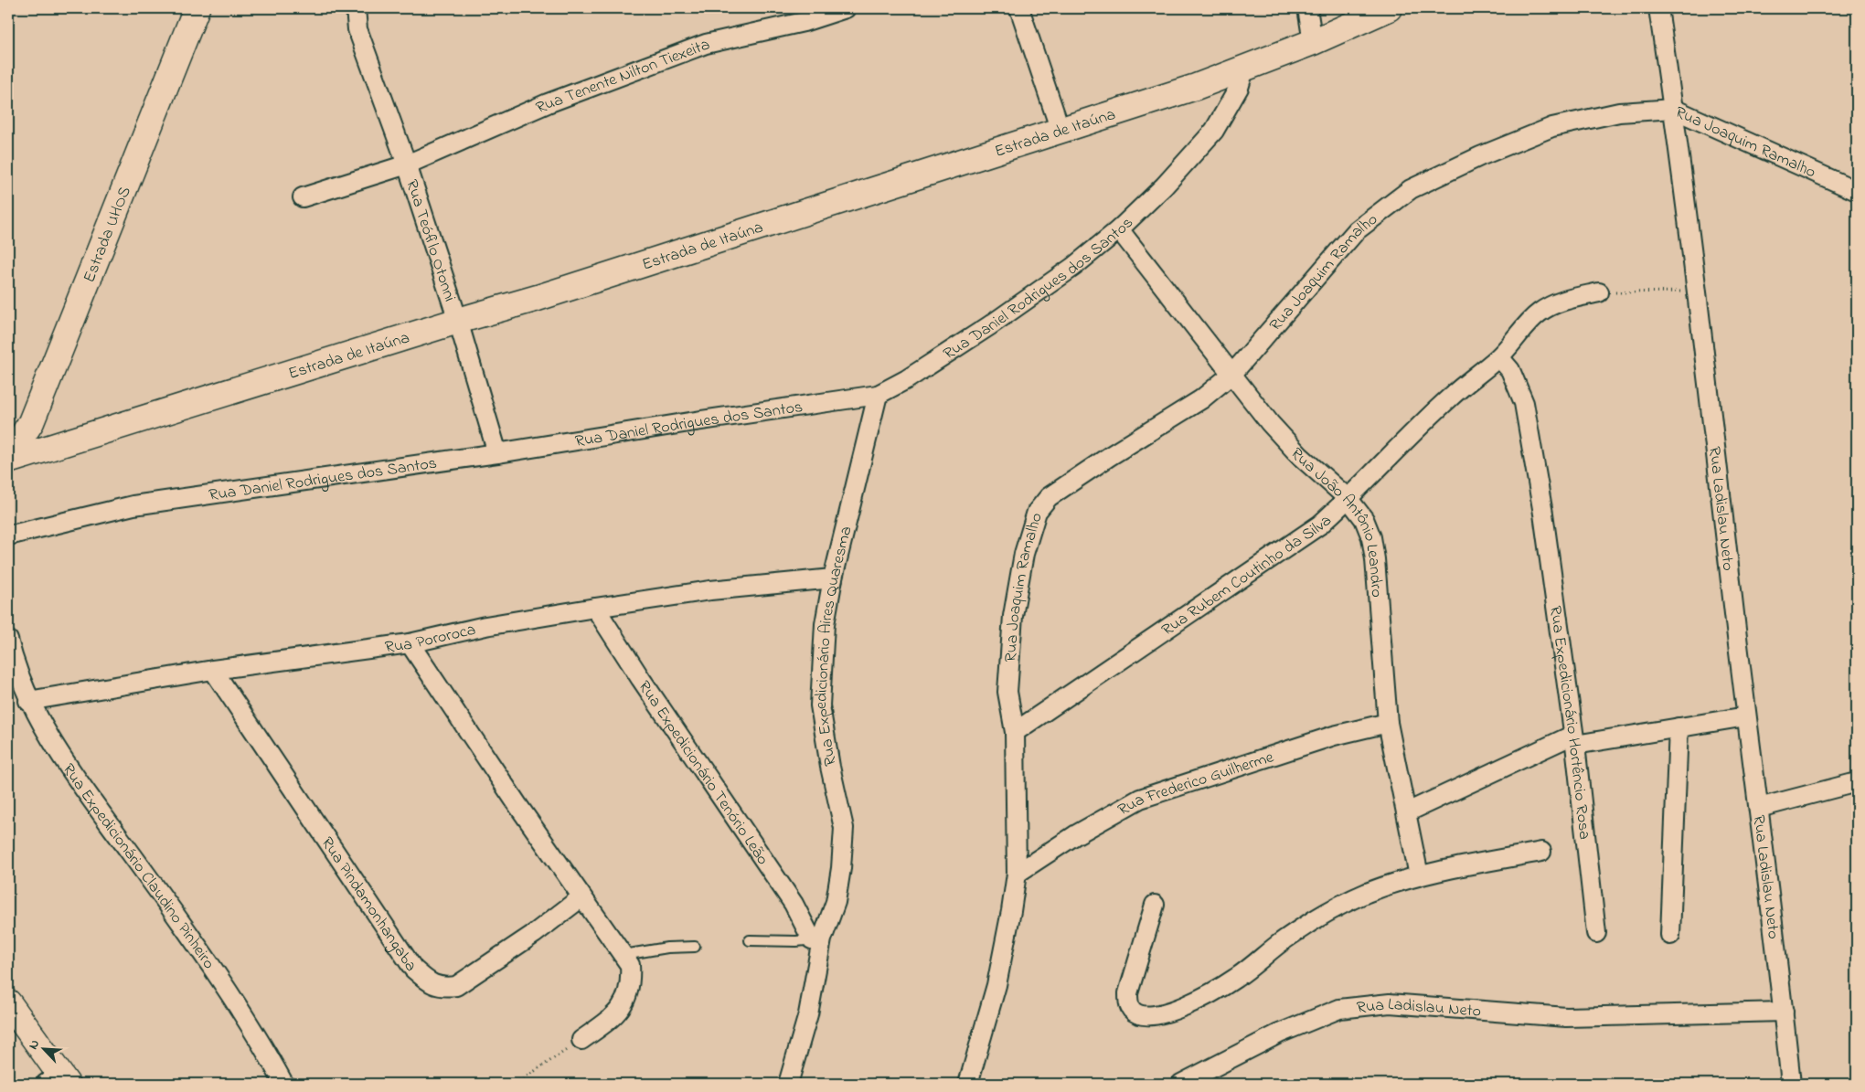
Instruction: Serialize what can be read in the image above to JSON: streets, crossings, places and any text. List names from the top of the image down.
{
  "streets": {
    "street": [
      "Rua Tenente Nilton Tiexeita",
      "Estrada de Itaúna",
      "Rua Joaquim Ramalho",
      "Estrada UHOS",
      "Rua Teófilo Otonni",
      "Rua Daniel Rodrigues dos Santos",
      "Rua Ladislau Neto",
      "Rua João Antônio Leandro",
      "Rua Rubem Coutinho da Silva",
      "Rua Pororoca",
      "Rua Expedicionário Aires Quaresma",
      "Rua Expedicionário Hortêncio Rosa",
      "Rua Expedicionário Tenório Leão",
      "Rua Frederico Guilherme",
      "Rua Expedicionário Claudino Pinheiro",
      "Rua Pindamonhangaba"
    ]
  },
  "crossings": [
    ["Rua Tenente Nilton Tiexeita", "Rua Teófilo Otonni"],
    ["Estrada de Itaúna", "Estrada UHOS"],
    ["Estrada de Itaúna", "Rua Teófilo Otonni"],
    ["Estrada de Itaúna", "Rua Daniel Rodrigues dos Santos"],
    ["Rua Joaquim Ramalho", "Rua Ladislau Neto"],
    ["Rua Joaquim Ramalho", "Rua João Antônio Leandro"],
    ["Rua Joaquim Ramalho", "Rua Rubem Coutinho da Silva"],
    ["Rua Joaquim Ramalho", "Rua Frederico Guilherme"],
    ["Rua Teófilo Otonni", "Rua Daniel Rodrigues dos Santos"],
    ["Rua Daniel Rodrigues dos Santos", "Rua João Antônio Leandro"],
    ["Rua Daniel Rodrigues dos Santos", "Rua Expedicionário Aires Quaresma"],
    ["Rua João Antônio Leandro", "Rua Rubem Coutinho da Silva"],
    ["Rua João Antônio Leandro", "Rua Frederico Guilherme"],
    ["Rua Rubem Coutinho da Silva", "Rua Expedicionário Hortêncio Rosa"],
    ["Rua Pororoca", "Rua Expedicionário Aires Quaresma"],
    ["Rua Pororoca", "Rua Expedicionário Tenório Leão"],
    ["Rua Pororoca", "Rua Expedicionário Claudino Pinheiro"],
    ["Rua Pororoca", "Rua Pindamonhangaba"],
    ["Rua Expedicionário Aires Quaresma", "Rua Expedicionário Tenório Leão"]
  ],
  "north": "top left"
}
